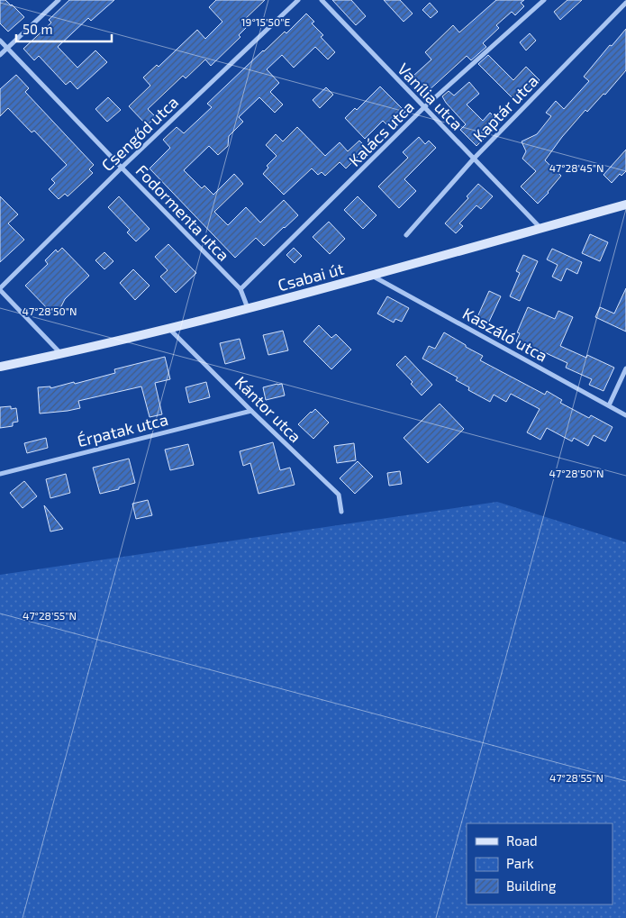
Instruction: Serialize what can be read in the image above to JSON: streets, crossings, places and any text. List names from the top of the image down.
{
  "streets": {
    "main road": ["Csabai út"],
    "street": [
      "Vanília utca",
      "Kaptár utca",
      "Csengőd utca",
      "Kalács utca",
      "Fodormenta utca",
      "Kaszáló utca",
      "Kántor utca",
      "Érpatak utca"
    ]
  },
  "crossings": [
    ["Vanília utca", "Kaptár utca"],
    ["Vanília utca", "Kalács utca"],
    ["Vanília utca", "Csabai út"],
    ["Csengőd utca", "Fodormenta utca"],
    ["Kalács utca", "Fodormenta utca"],
    ["Fodormenta utca", "Csabai út"],
    ["Csabai út", "Kaszáló utca"],
    ["Csabai út", "Kántor utca"],
    ["Kántor utca", "Érpatak utca"]
  ],
  "legend": ["Road", "Park", "Building"],
  "scale_bar": "50 m",
  "coordinates": [
    "19°15'50\"E",
    "47°28'45\"N",
    "47°28'50\"N",
    "47°28'55\"N"
  ]
}
